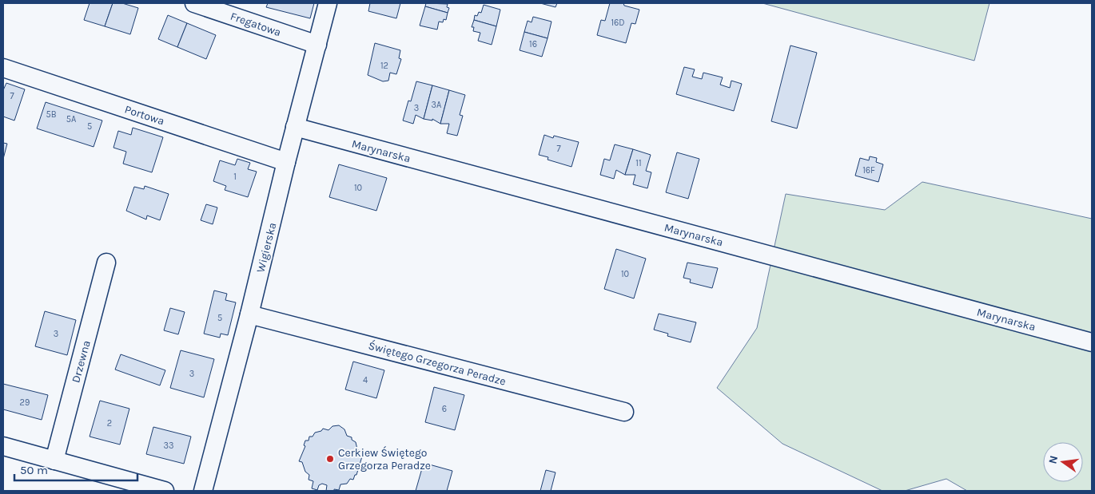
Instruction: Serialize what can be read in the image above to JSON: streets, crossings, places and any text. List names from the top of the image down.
{
  "streets": {
    "street": [
      "Fregatowa",
      "Portowa",
      "Marynarska",
      "Wigierska",
      "Drzewna",
      "Świętego Grzegorza Peradze"
    ]
  },
  "crossings": [
    ["Fregatowa", "Wigierska"],
    ["Portowa", "Wigierska"],
    ["Marynarska", "Wigierska"],
    ["Wigierska", "Świętego Grzegorza Peradze"]
  ],
  "places": ["Cerkiew Świętego Grzegorza Peradze"],
  "house_numbers": [
    "16D",
    "16",
    "12",
    "7",
    "3A",
    "3",
    "5B",
    "5A",
    "5",
    "7",
    "11",
    "16F",
    "1",
    "10",
    "10",
    "5",
    "3",
    "3",
    "4",
    "29",
    "6",
    "2",
    "33"
  ],
  "scale_bar": "50 m",
  "north": "left"
}
